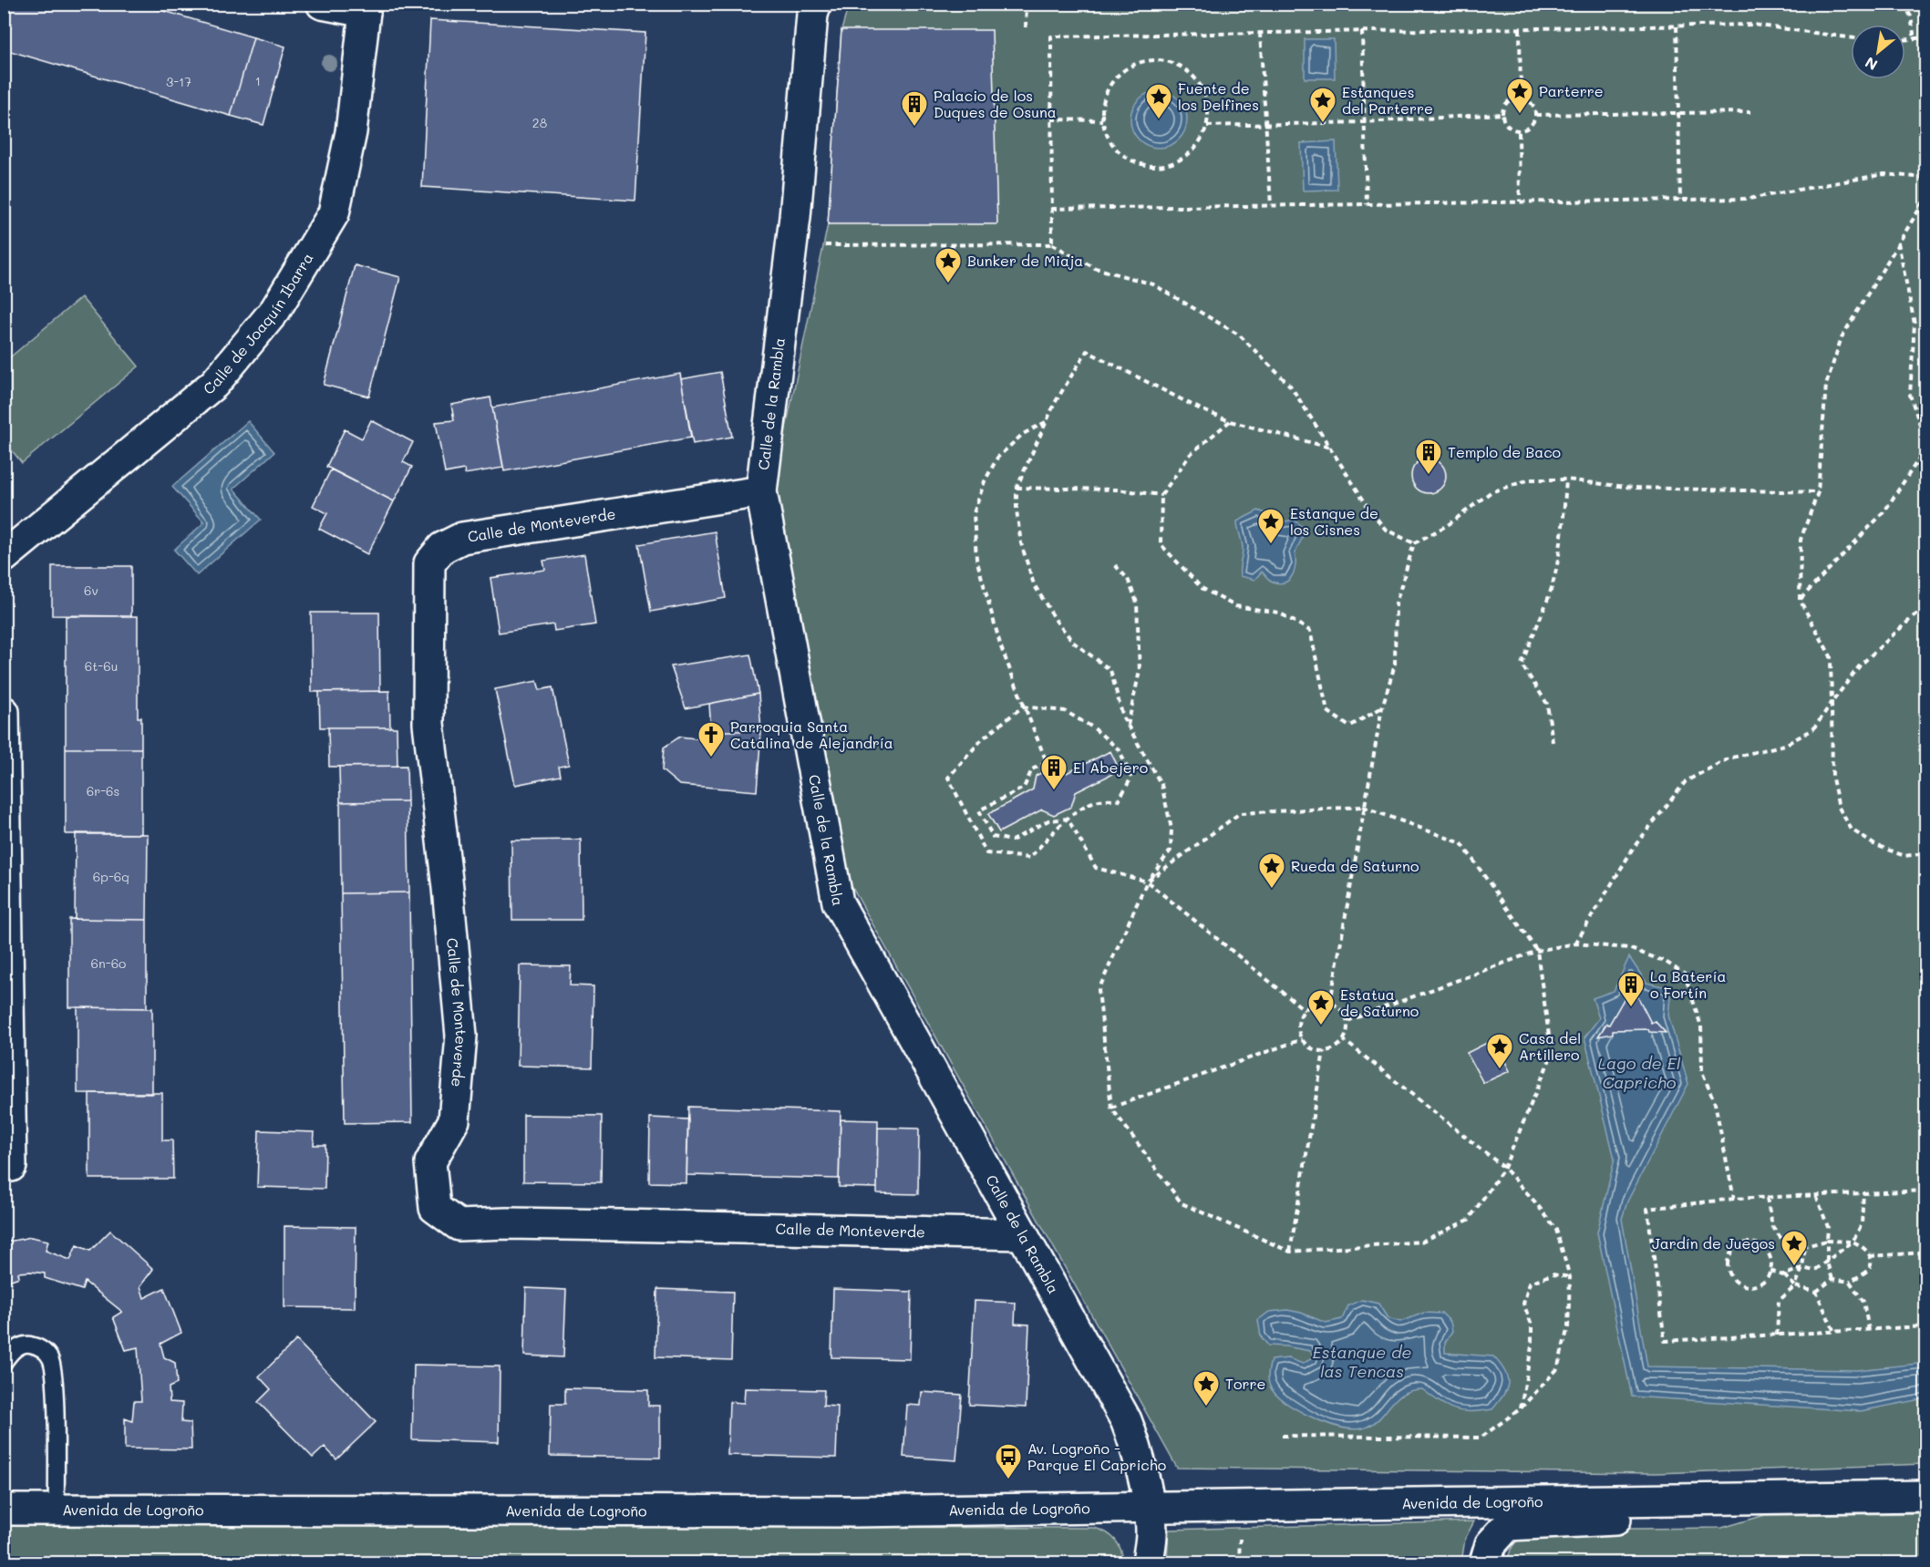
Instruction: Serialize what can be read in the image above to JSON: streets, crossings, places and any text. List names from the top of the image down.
{
  "streets": {
    "street": [
      "Calle de Joaquín Ibarra",
      "Calle de la Rambla",
      "Calle de Monteverde",
      "Avenida de Logroño"
    ]
  },
  "crossings": [
    ["Calle de la Rambla", "Calle de Monteverde"],
    ["Calle de la Rambla", "Avenida de Logroño"]
  ],
  "water": ["Lago de El Capricho", "Estanque de las Tencas"],
  "places": {
    "place": [
      "Parterre",
      "Fuente de los Delfines",
      "Estanques del Parterre",
      "Bunker de Miaja",
      "Estanque de los Cisnes",
      "Rueda de Saturno",
      "Estatua de Saturno",
      "Casa del Artillero",
      "Jardín de Juegos",
      "Torre"
    ],
    "building": [
      "Palacio de los Duques de Osuna",
      "Templo de Baco",
      "El Abejero",
      "La Batería o Fortín"
    ],
    "church": ["Parroquia Santa Catalina de Alejandría"],
    "bus stop": ["Av. Logroño - Parque El Capricho"]
  },
  "house_numbers": [
    "1",
    "3-17",
    "28",
    "6v",
    "6t-6u",
    "6r-6s",
    "6p-6q",
    "6n-6o"
  ],
  "north": "bottom left"
}
